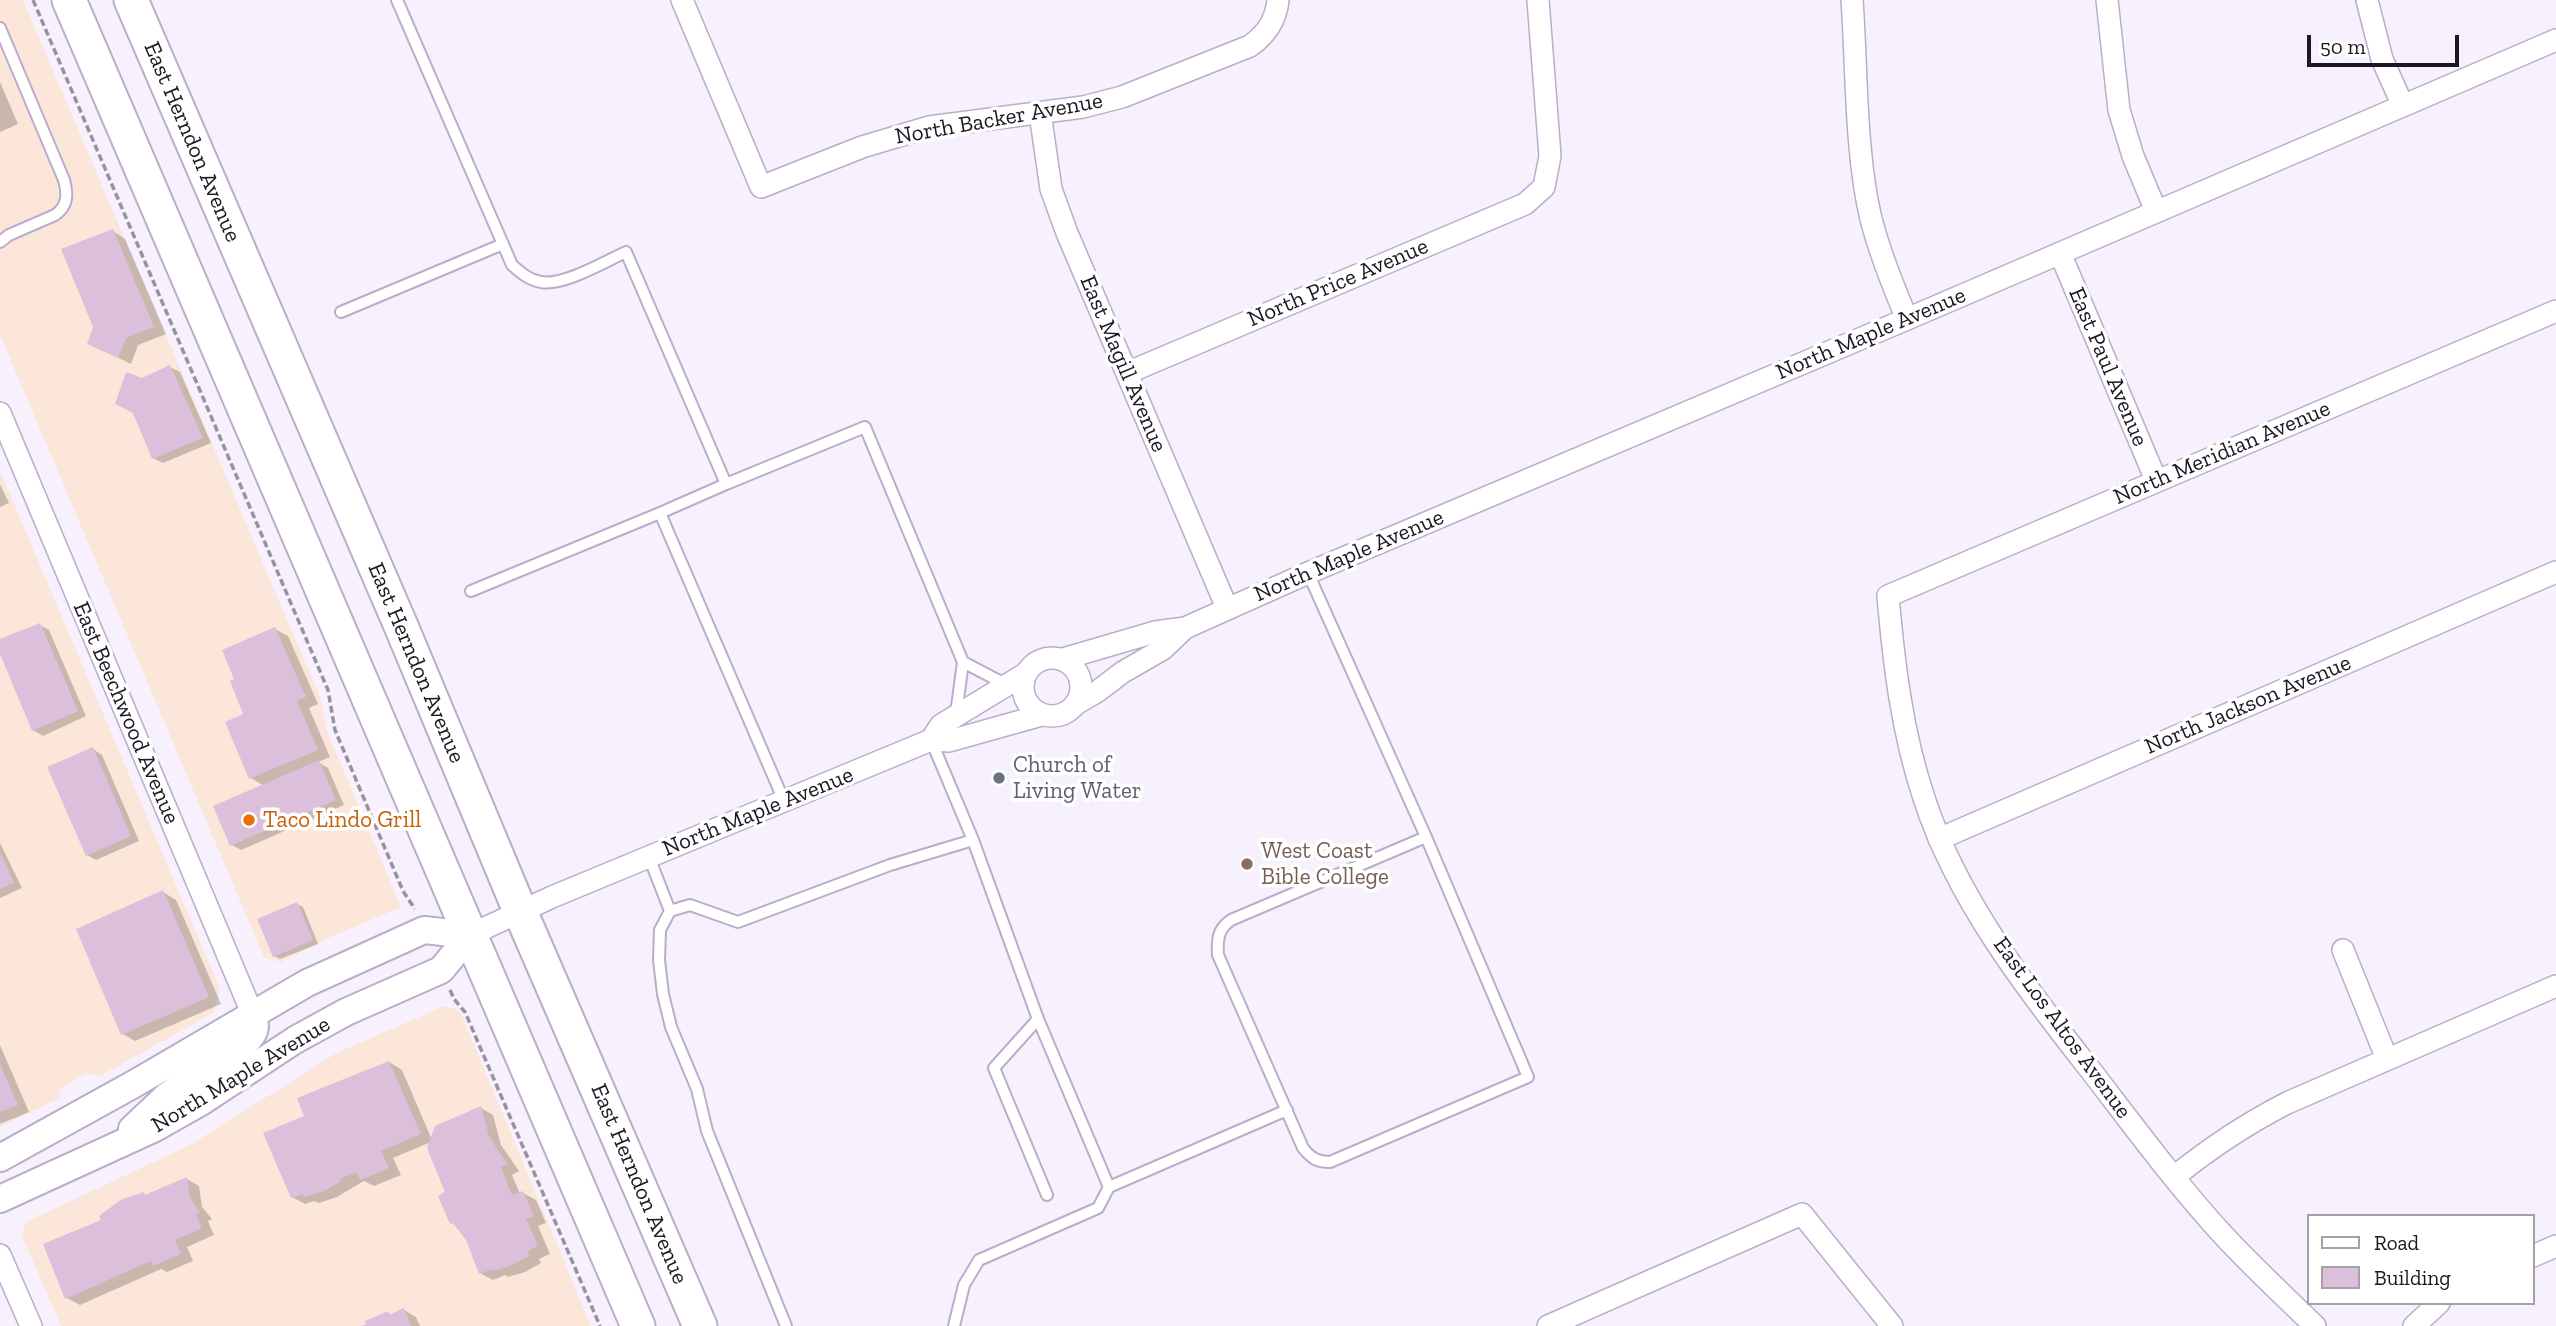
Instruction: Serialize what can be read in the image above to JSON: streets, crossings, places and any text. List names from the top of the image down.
{
  "streets": {
    "main road": ["East Herndon Avenue"],
    "street": [
      "North Backer Avenue",
      "North Price Avenue",
      "North Maple Avenue",
      "East Magill Avenue",
      "East Paul Avenue",
      "North Meridian Avenue",
      "North Jackson Avenue",
      "East Beechwood Avenue",
      "East Los Altos Avenue"
    ]
  },
  "crossings": [
    ["North Backer Avenue", "East Magill Avenue"],
    ["East Herndon Avenue", "North Maple Avenue"],
    ["North Price Avenue", "East Magill Avenue"],
    ["North Maple Avenue", "East Magill Avenue"],
    ["North Maple Avenue", "East Paul Avenue"],
    ["North Maple Avenue", "East Beechwood Avenue"],
    ["East Paul Avenue", "North Meridian Avenue"],
    ["North Meridian Avenue", "East Los Altos Avenue"],
    ["North Jackson Avenue", "East Los Altos Avenue"]
  ],
  "places": ["Church of Living Water", "Taco Lindo Grill", "West Coast Bible College"],
  "legend": ["Road", "Building"],
  "scale_bar": "50 m"
}
